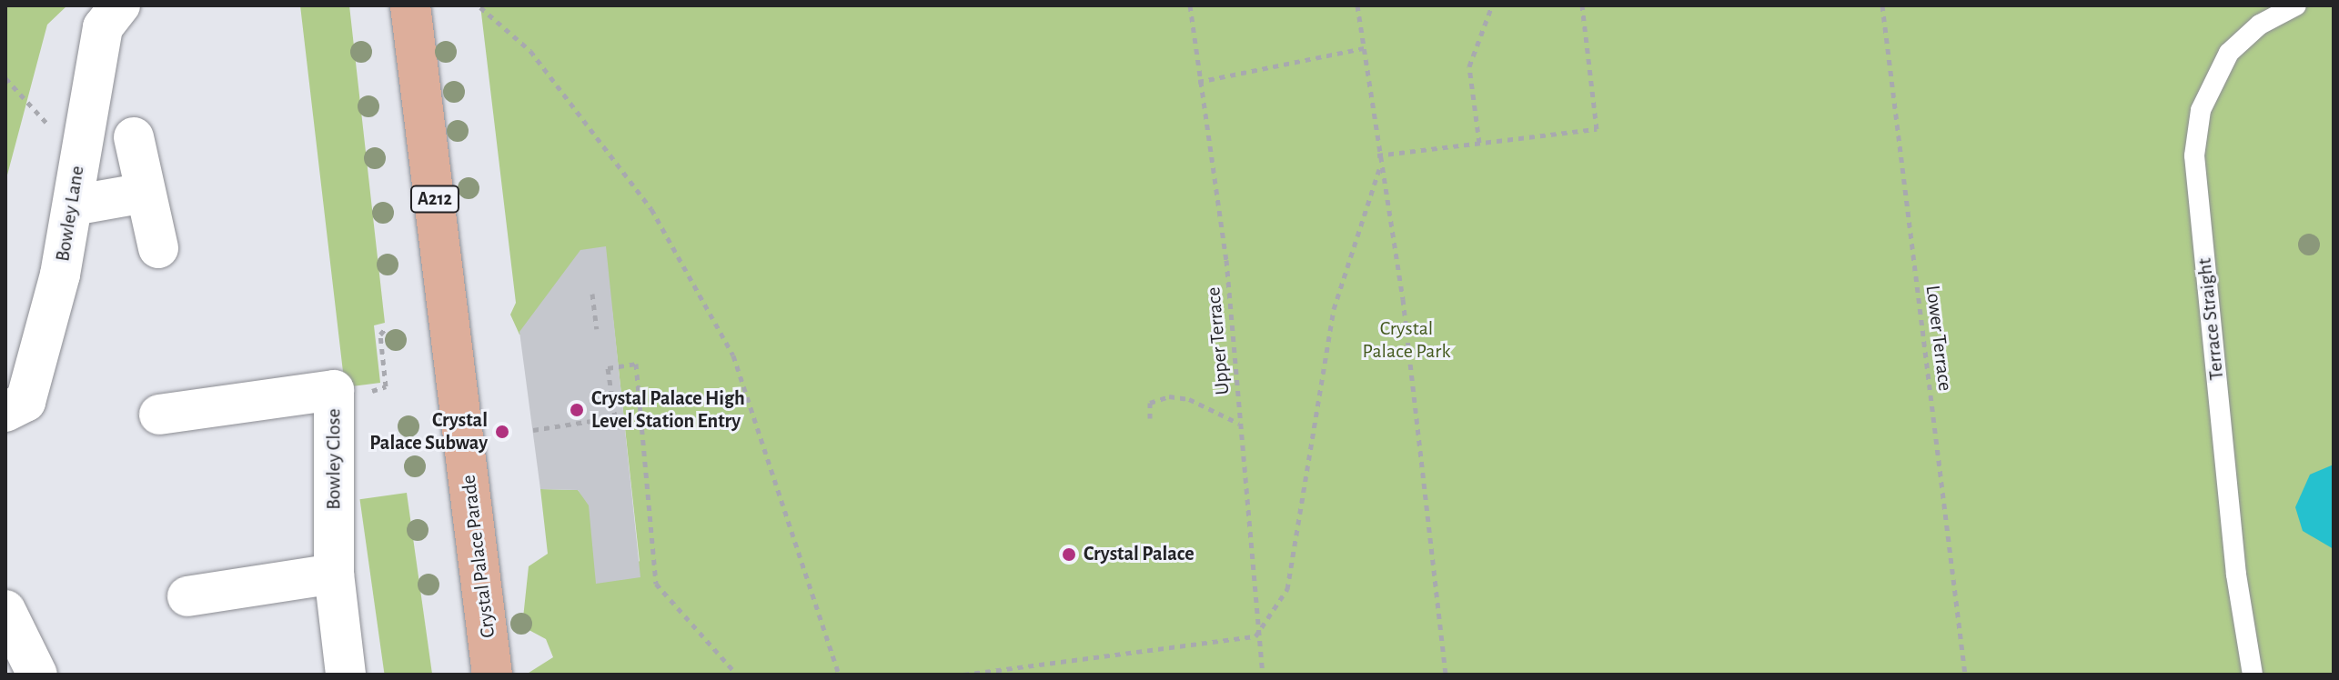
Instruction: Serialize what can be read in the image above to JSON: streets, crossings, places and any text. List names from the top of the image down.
{
  "streets": {
    "main road": ["A212", "Crystal Palace Parade"],
    "street": ["Bowley Lane", "Bowley Close"],
    "lane": ["Terrace Straight"],
    "path": ["Lower Terrace", "Upper Terrace"]
  },
  "parks": ["Crystal Palace Park"],
  "places": ["Crystal Palace High Level Station Entry", "Crystal Palace Subway", "Crystal Palace"]
}
